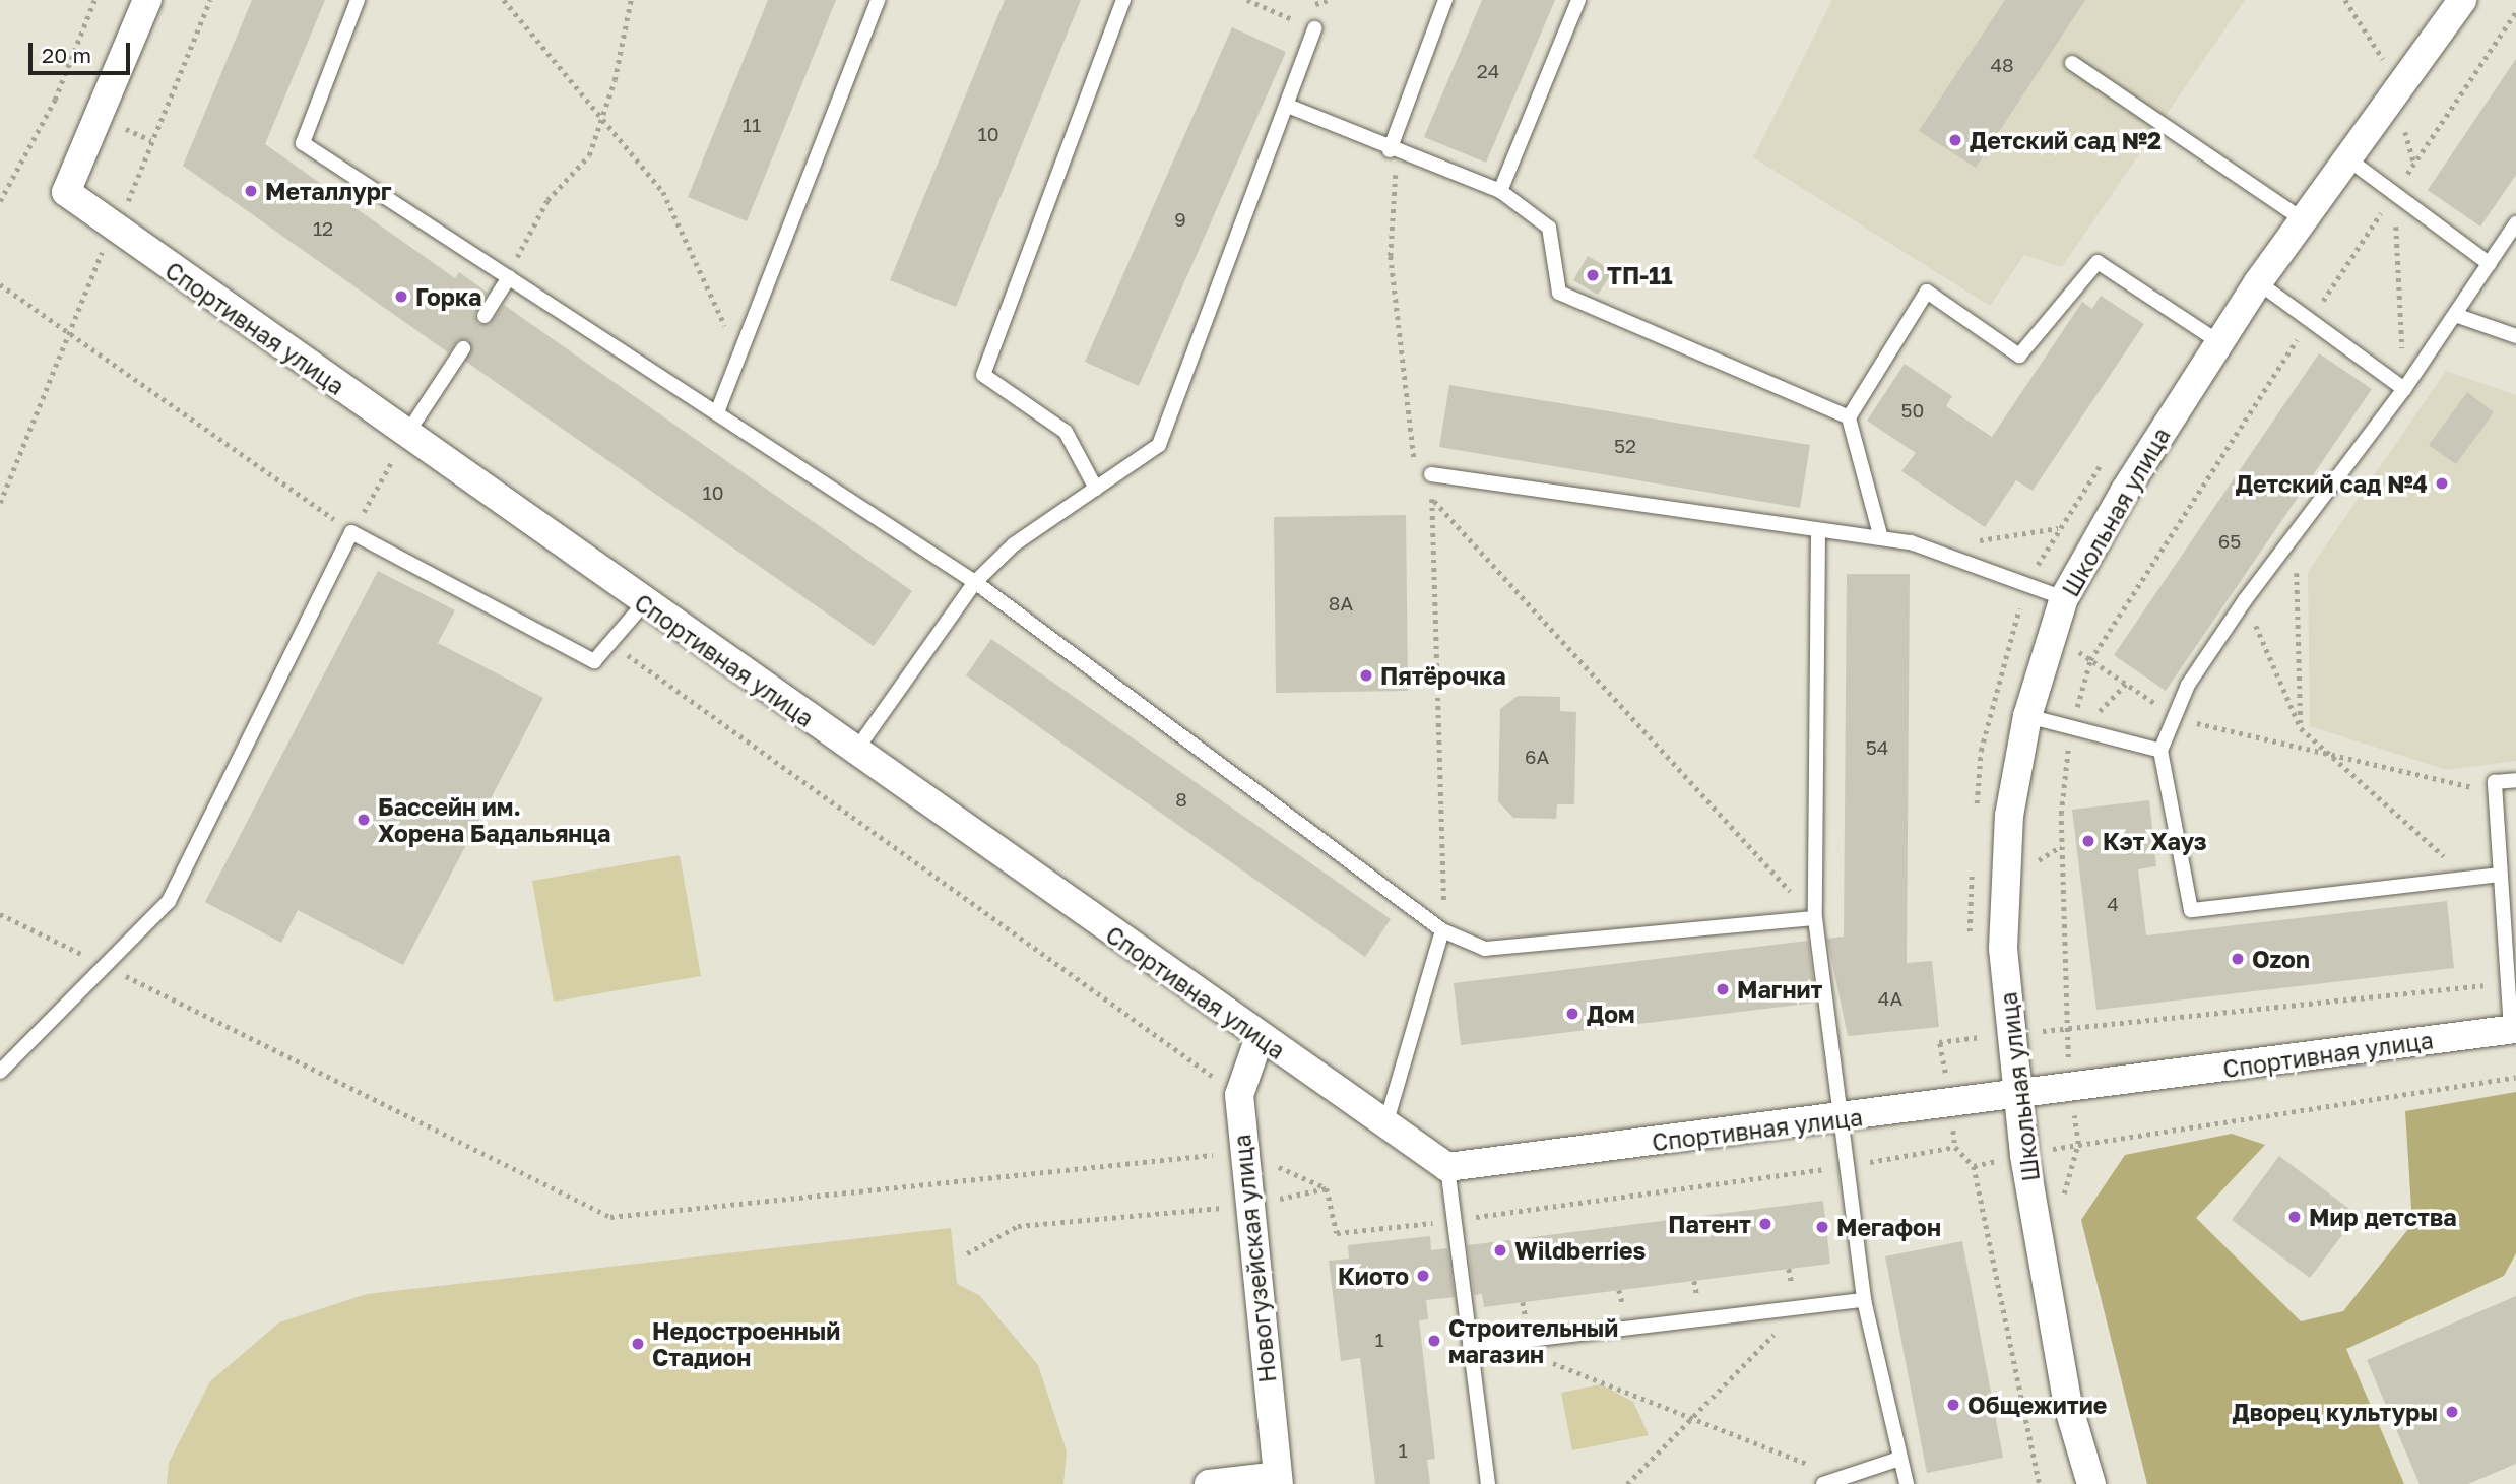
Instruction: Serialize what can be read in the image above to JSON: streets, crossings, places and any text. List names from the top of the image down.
{
  "streets": {
    "street": ["Спортивная улица", "Школьная улица", "Новогузейская улица"]
  },
  "crossings": [
    ["Спортивная улица", "Школьная улица"],
    ["Спортивная улица", "Новогузейская улица"]
  ],
  "places": [
    "Детский сад №2",
    "Металлург",
    "ТП-11",
    "Горка",
    "Детский сад №4",
    "Пятёрочка",
    "Бассейн им. Хорена Бадальянца",
    "Кэт Хауз",
    "Ozon",
    "Магнит",
    "Дом",
    "Мир детства",
    "Патент",
    "Мегафон",
    "Wildberries",
    "Киото",
    "Строительный магазин",
    "Недостроенный Стадион",
    "Общежитие",
    "Дворец культуры"
  ],
  "house_numbers": [
    "48",
    "24",
    "11",
    "10",
    "9",
    "12",
    "50",
    "52",
    "10",
    "65",
    "8А",
    "54",
    "6А",
    "8",
    "4",
    "4А",
    "1",
    "1"
  ],
  "scale_bar": "20 m"
}
